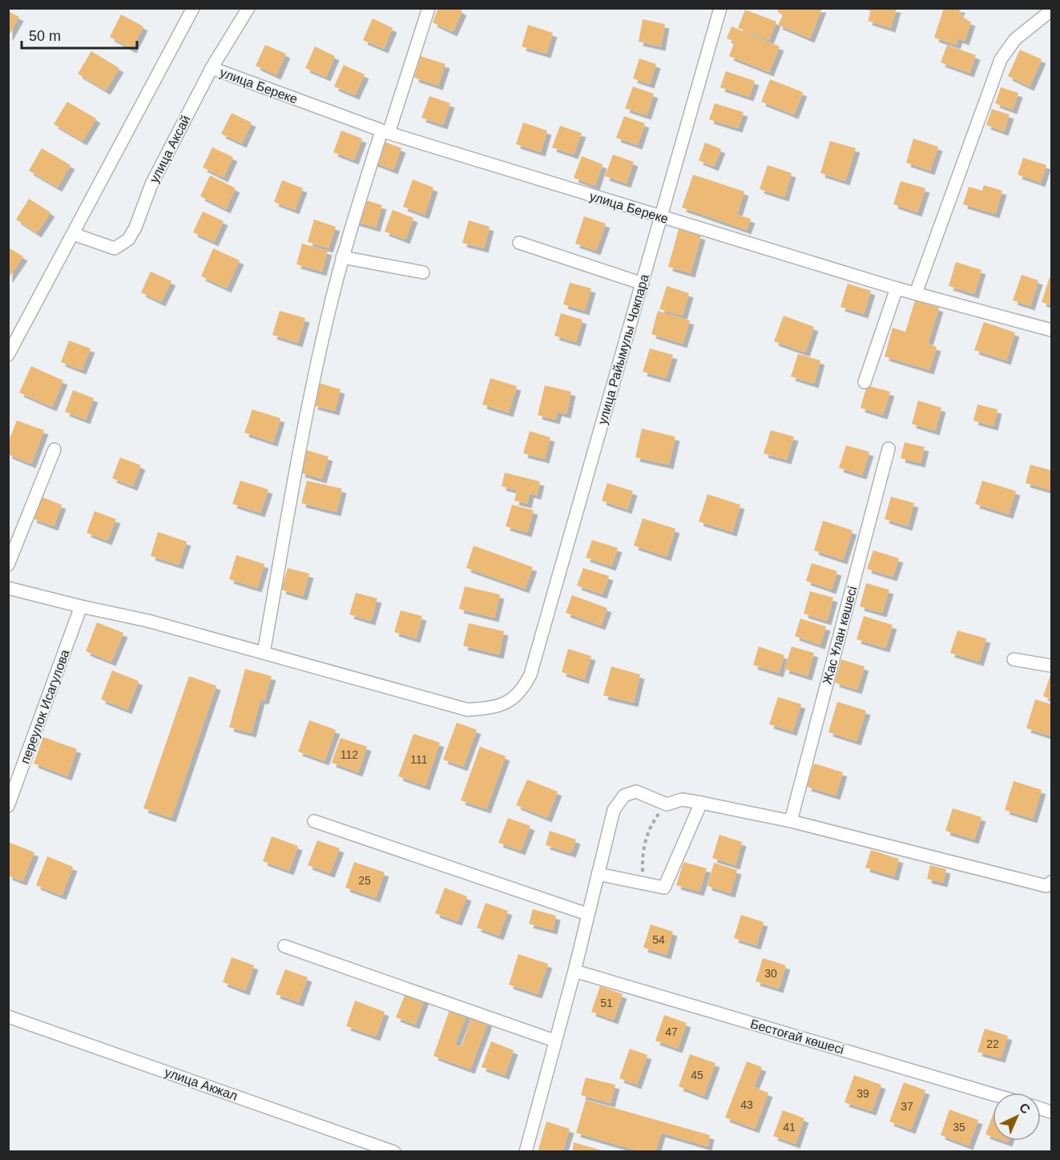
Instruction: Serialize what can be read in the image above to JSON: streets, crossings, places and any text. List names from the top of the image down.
{
  "streets": {
    "street": [
      "улица Береке",
      "улица Аксай",
      "улица Райымулы Чокпара",
      "Жас Ұлан көшесі",
      "переулок Исагулова",
      "Бестоғай көшесі",
      "улица Акжал"
    ]
  },
  "crossings": [
    ["улица Береке", "улица Аксай"],
    ["улица Береке", "улица Райымулы Чокпара"]
  ],
  "house_numbers": [
    "112",
    "111",
    "25",
    "54",
    "30",
    "51",
    "47",
    "22",
    "45",
    "39",
    "43",
    "37",
    "41",
    "35"
  ],
  "scale_bar": "50 m",
  "north": "top right"
}
